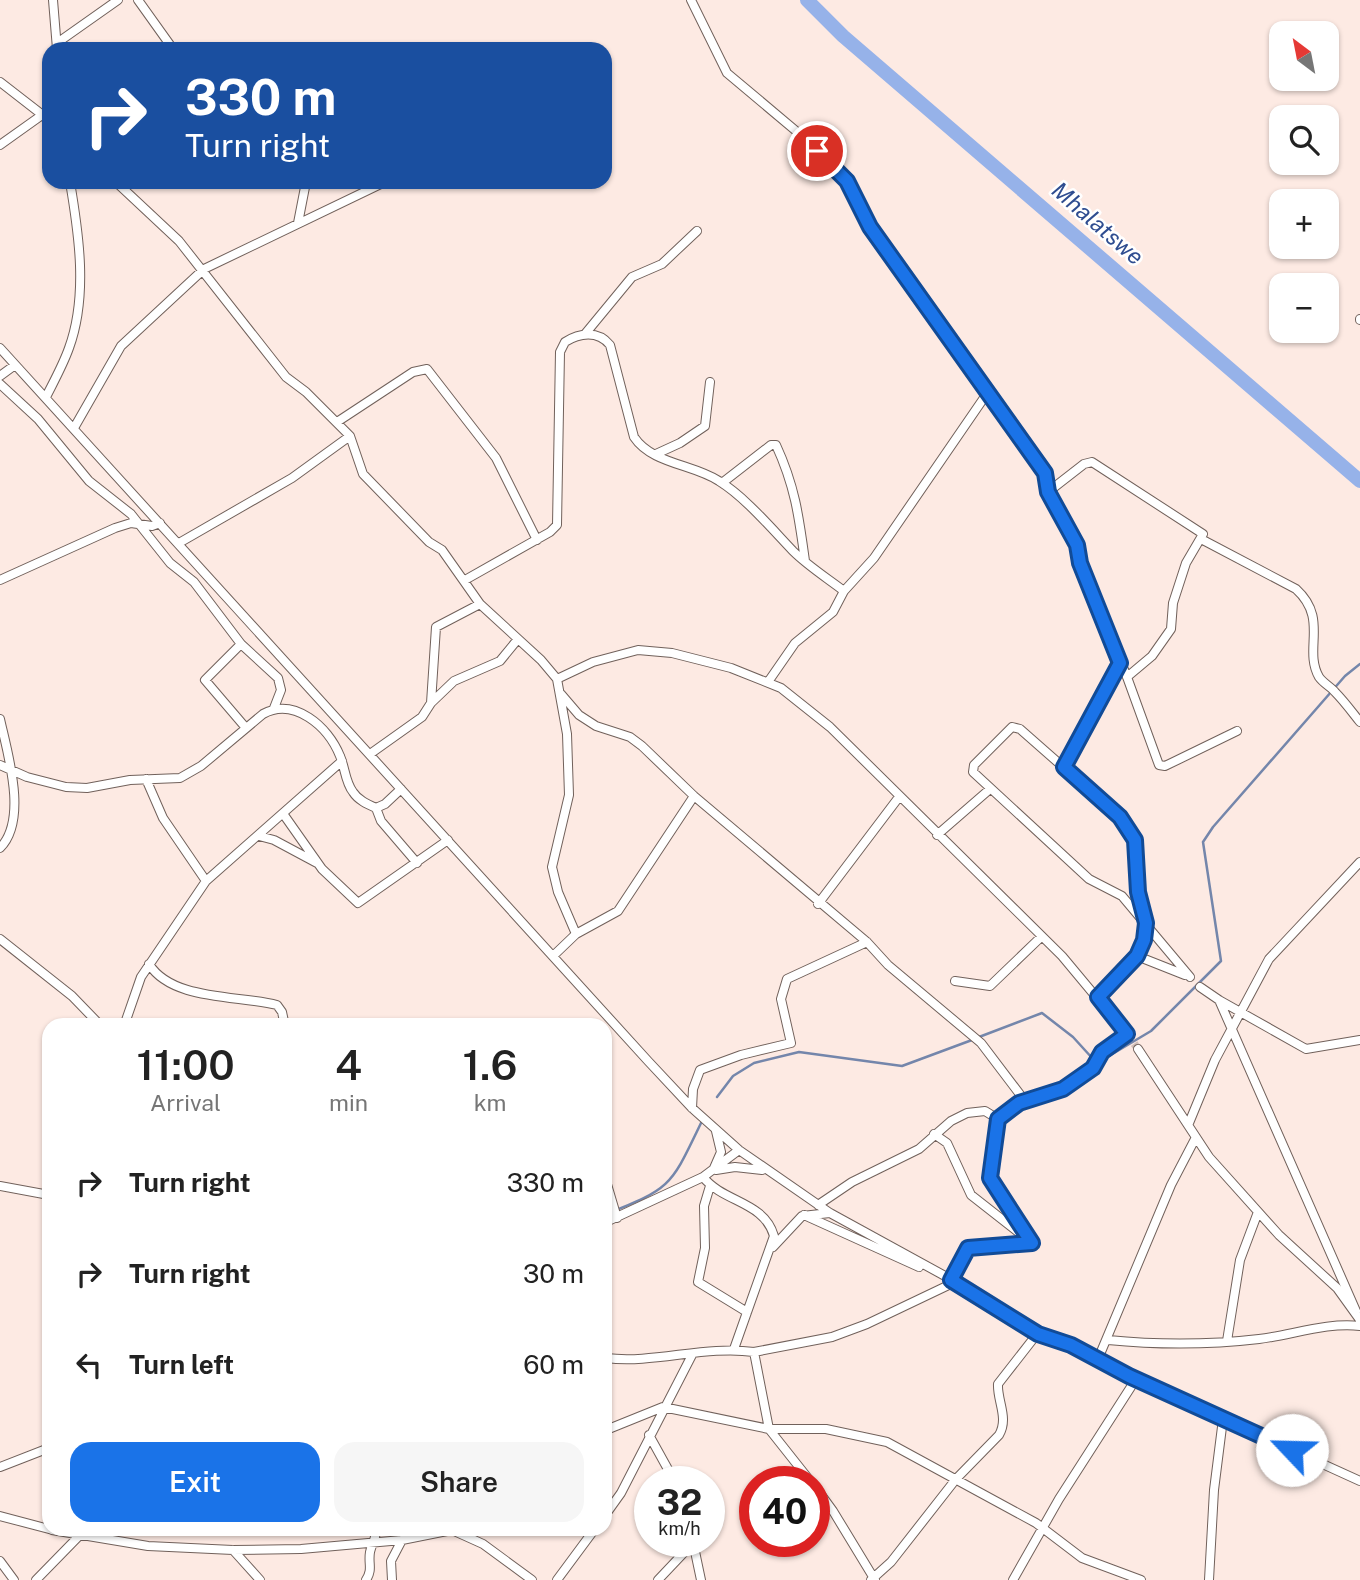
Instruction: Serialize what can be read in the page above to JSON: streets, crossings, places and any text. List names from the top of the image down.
{
  "water": ["Mhalatswe"],
  "north": "top left",
  "page": {
    "map_buttons": ["+", "−"],
    "turn": ["330 m", "Turn right"],
    "eta": [
      "11:00",
      "Arrival",
      "4",
      "min",
      "1.6",
      "km"
    ],
    "list": [
      {
        "name": "Turn right",
        "value": "330 m"
      },
      {
        "name": "Turn right",
        "value": "30 m"
      },
      {
        "name": "Turn left",
        "value": "60 m"
      }
    ],
    "buttons": ["Exit", "Share"],
    "speed": "32 km/h",
    "limit": "40"
  }
}
